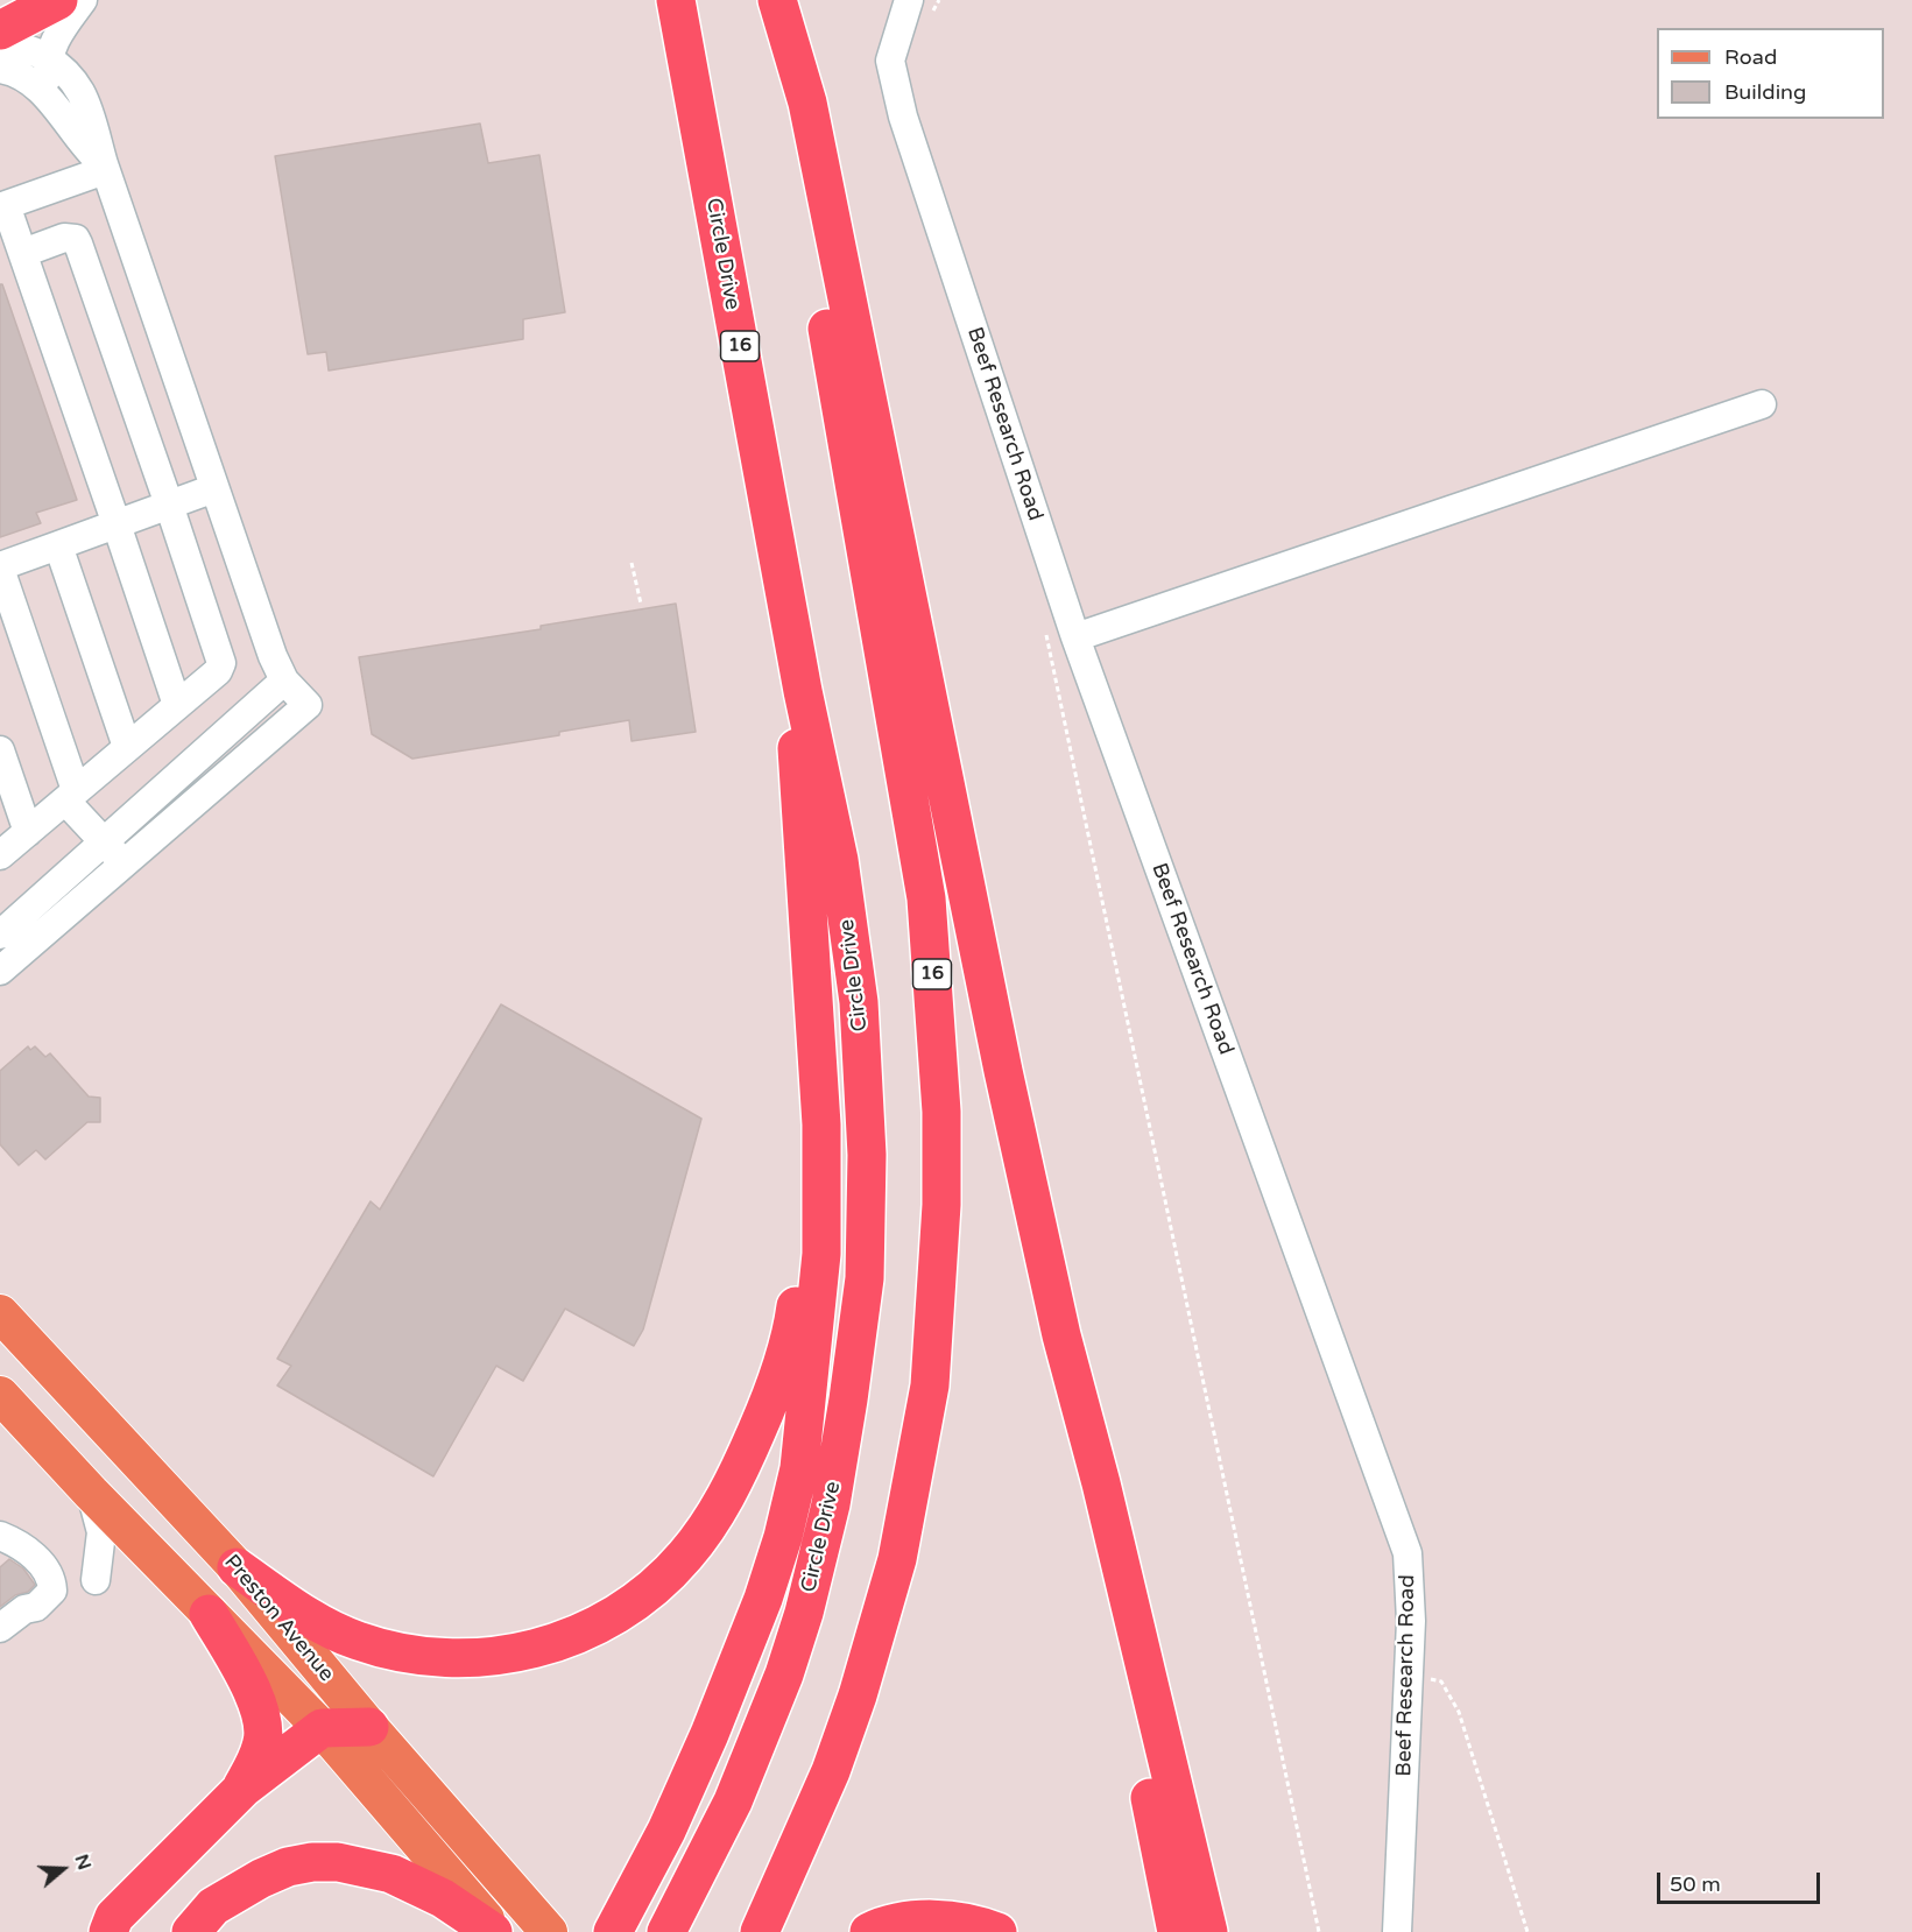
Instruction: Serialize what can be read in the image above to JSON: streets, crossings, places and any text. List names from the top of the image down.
{
  "streets": {
    "highway": ["Circle Drive", "16"],
    "main road": ["Preston Avenue"],
    "street": ["Beef Research Road"]
  },
  "legend": ["Road", "Building"],
  "scale_bar": "50 m",
  "north": "right"
}
